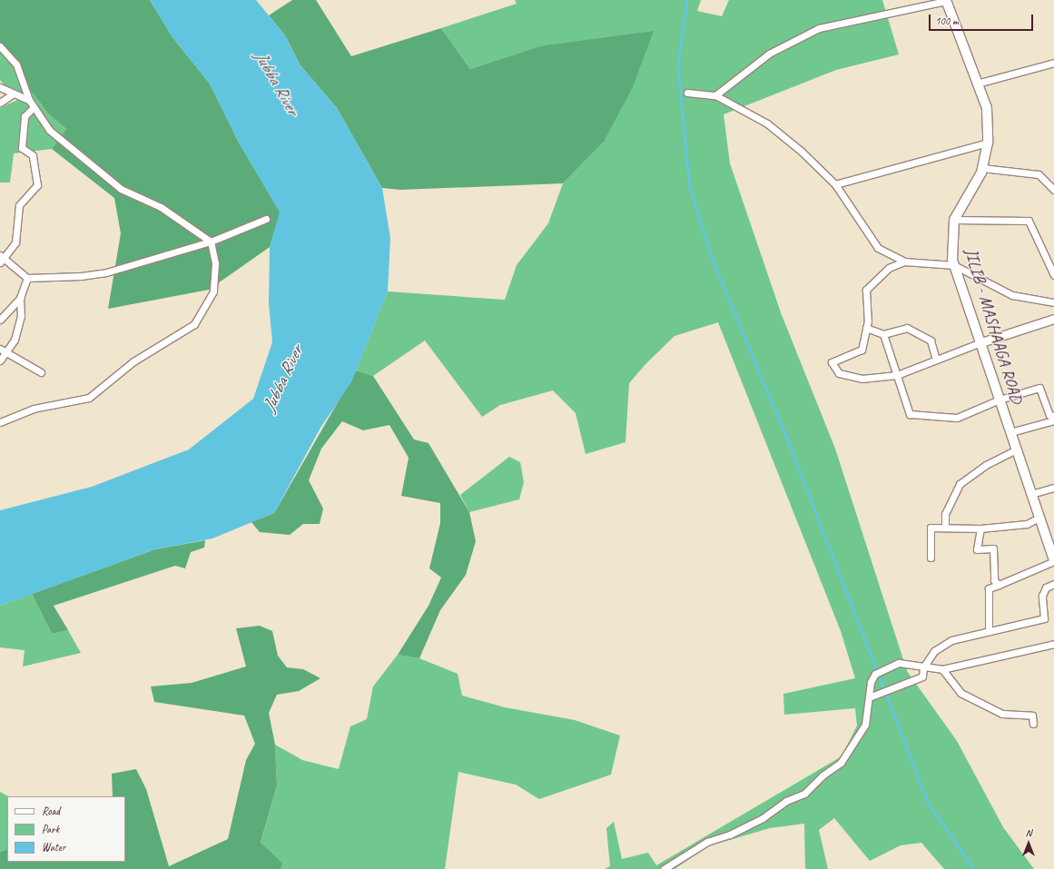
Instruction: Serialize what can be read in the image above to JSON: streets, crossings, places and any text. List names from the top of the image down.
{
  "streets": {
    "main road": ["JILIB - MASHAAGA ROAD"]
  },
  "water": ["Jubba River"],
  "legend": ["Road", "Park", "Water"],
  "scale_bar": "100 m",
  "north": "top"
}
